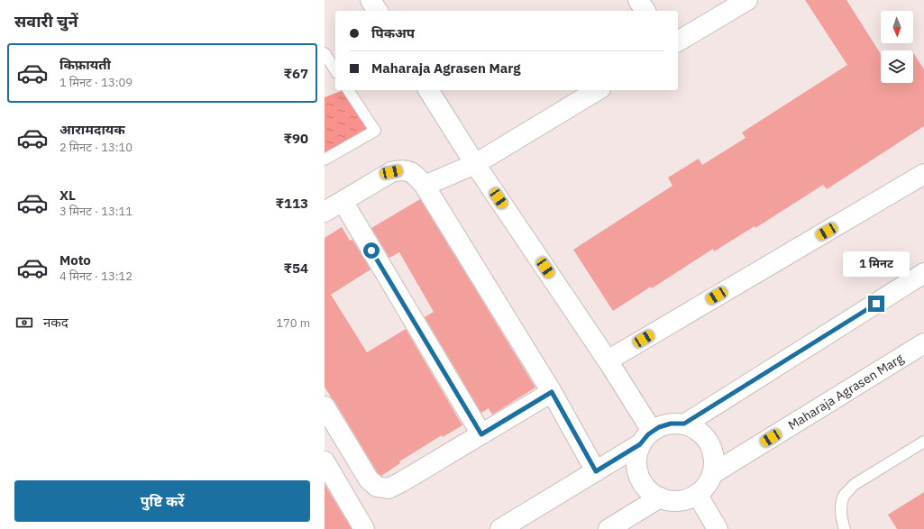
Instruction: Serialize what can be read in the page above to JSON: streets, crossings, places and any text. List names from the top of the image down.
{
  "streets": {
    "street": ["Maharaja Agrasen Marg"]
  },
  "north": "bottom",
  "page": {
    "heading": "सवारी चुनें",
    "banner": ["पिकअप", "Maharaja Agrasen Marg"],
    "list": [
      {
        "name": "किफ़ायती",
        "note": "1 मिनट · 13:09",
        "value": "₹67"
      },
      {
        "name": "आरामदायक",
        "note": "2 मिनट · 13:10",
        "value": "₹90"
      },
      {
        "name": "XL",
        "note": "3 मिनट · 13:11",
        "value": "₹113"
      },
      {
        "name": "Moto",
        "note": "4 मिनट · 13:12",
        "value": "₹54"
      }
    ],
    "bubble": "1 मिनट",
    "pay": ["नकद", "170 m"],
    "buttons": "पुष्टि करें"
  }
}
